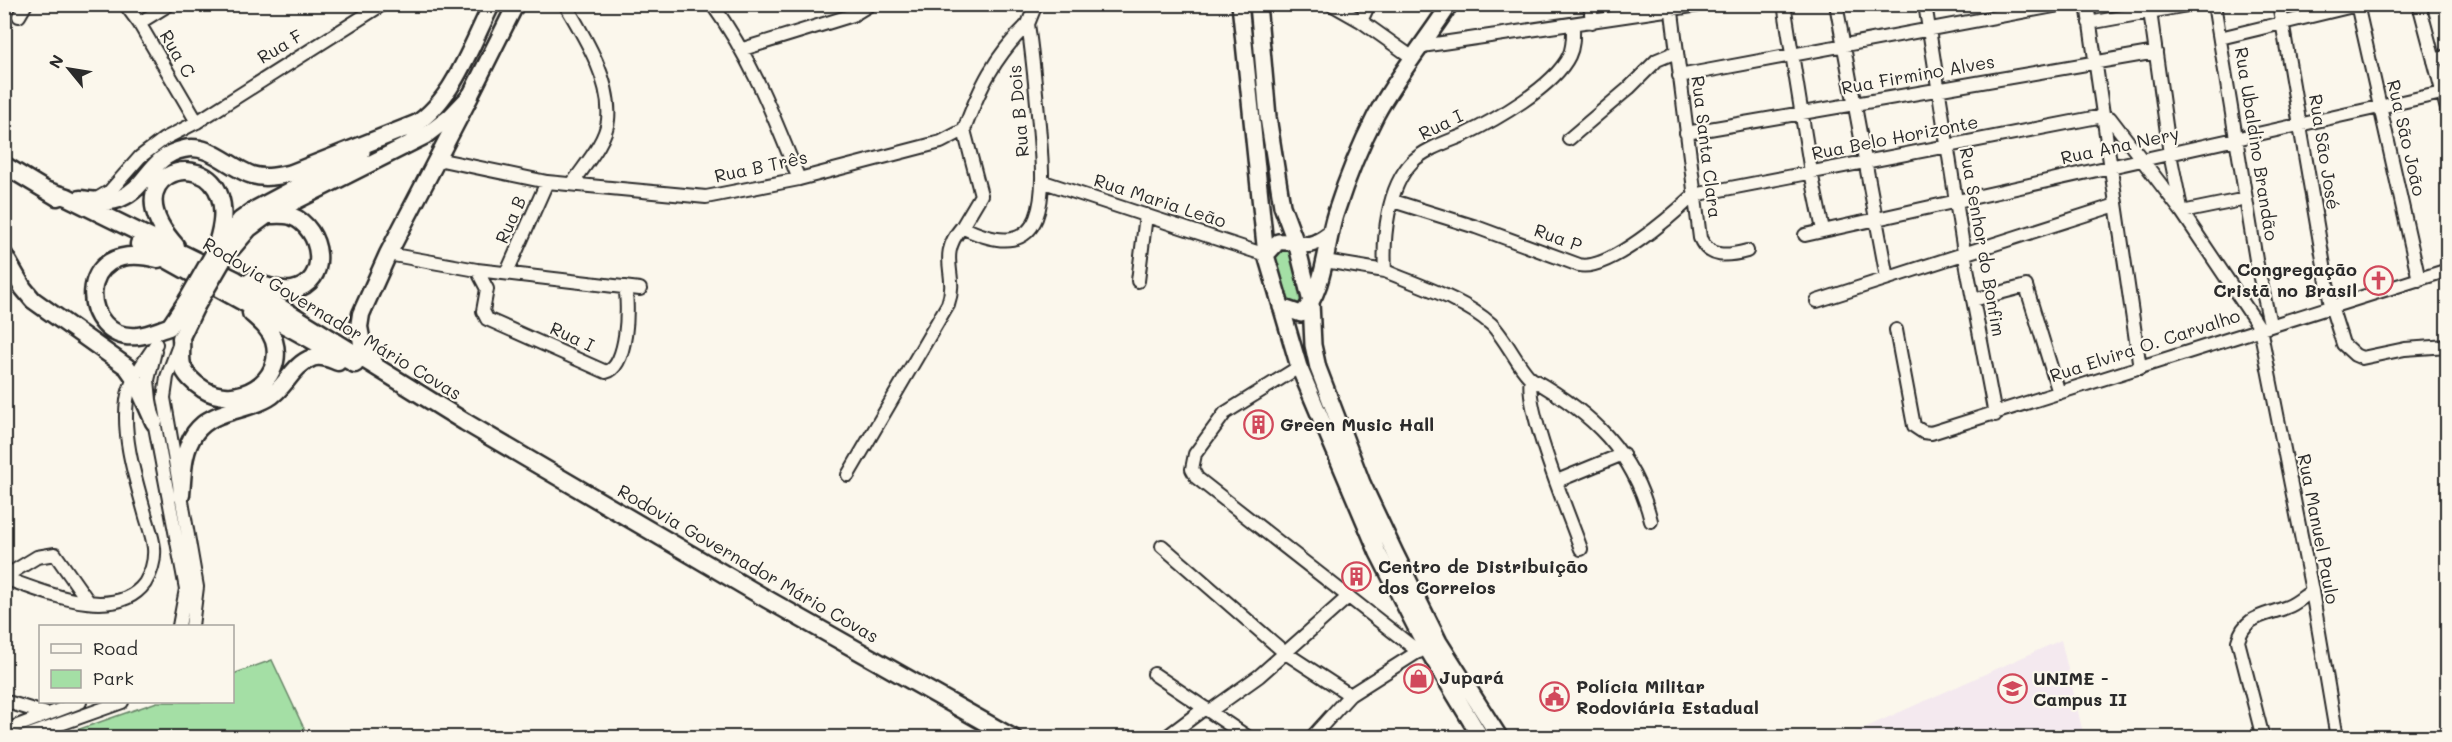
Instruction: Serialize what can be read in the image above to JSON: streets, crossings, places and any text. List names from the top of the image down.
{
  "streets": {
    "highway": ["Rodovia Governador Mário Covas"],
    "street": [
      "Rua F",
      "Rua C",
      "Rua Firmino Alves",
      "Rua B Dois",
      "Rua I",
      "Rua Belo Horizonte",
      "Rua São João",
      "Rua Ubaldino Brandão",
      "Rua Ana Nery",
      "Rua Santa Clara",
      "Rua São José",
      "Rua B Três",
      "Rua Maria Leão",
      "Rua B",
      "Rua P",
      "Rua Senhor do Bonfim",
      "Rua Elvira O. Carvalho",
      "Rua Manuel Paulo"
    ]
  },
  "crossings": [
    ["Rua F", "Rua C"],
    ["Rua Firmino Alves", "Rua Santa Clara"],
    ["Rua Firmino Alves", "Rua Senhor do Bonfim"],
    ["Rua B Dois", "Rua Maria Leão"],
    ["Rua I", "Rua P"],
    ["Rua Belo Horizonte", "Rua Santa Clara"],
    ["Rua Belo Horizonte", "Rua P"],
    ["Rua Belo Horizonte", "Rua Senhor do Bonfim"],
    ["Rua São João", "Rua Ana Nery"],
    ["Rua São João", "Rua Elvira O. Carvalho"],
    ["Rua Ubaldino Brandão", "Rua Ana Nery"],
    ["Rua Ubaldino Brandão", "Rua Elvira O. Carvalho"],
    ["Rua Ubaldino Brandão", "Rua Manuel Paulo"],
    ["Rua Ana Nery", "Rua São José"],
    ["Rua Ana Nery", "Rua Senhor do Bonfim"],
    ["Rua Santa Clara", "Rua P"],
    ["Rua São José", "Rua Elvira O. Carvalho"],
    ["Rua B Três", "Rua B"],
    ["Rua Senhor do Bonfim", "Rua Elvira O. Carvalho"],
    ["Rua Elvira O. Carvalho", "Rua Manuel Paulo"]
  ],
  "places": {
    "church": ["Congregação Cristã no Brasil"],
    "building": ["Green Music Hall", "Centro de Distribuição dos Correios"],
    "shop": ["Jupará"],
    "school or university": ["UNIME - Campus II"],
    "public building": ["Polícia Militar Rodoviária Estadual"]
  },
  "legend": ["Road", "Park"],
  "north": "top left"
}
